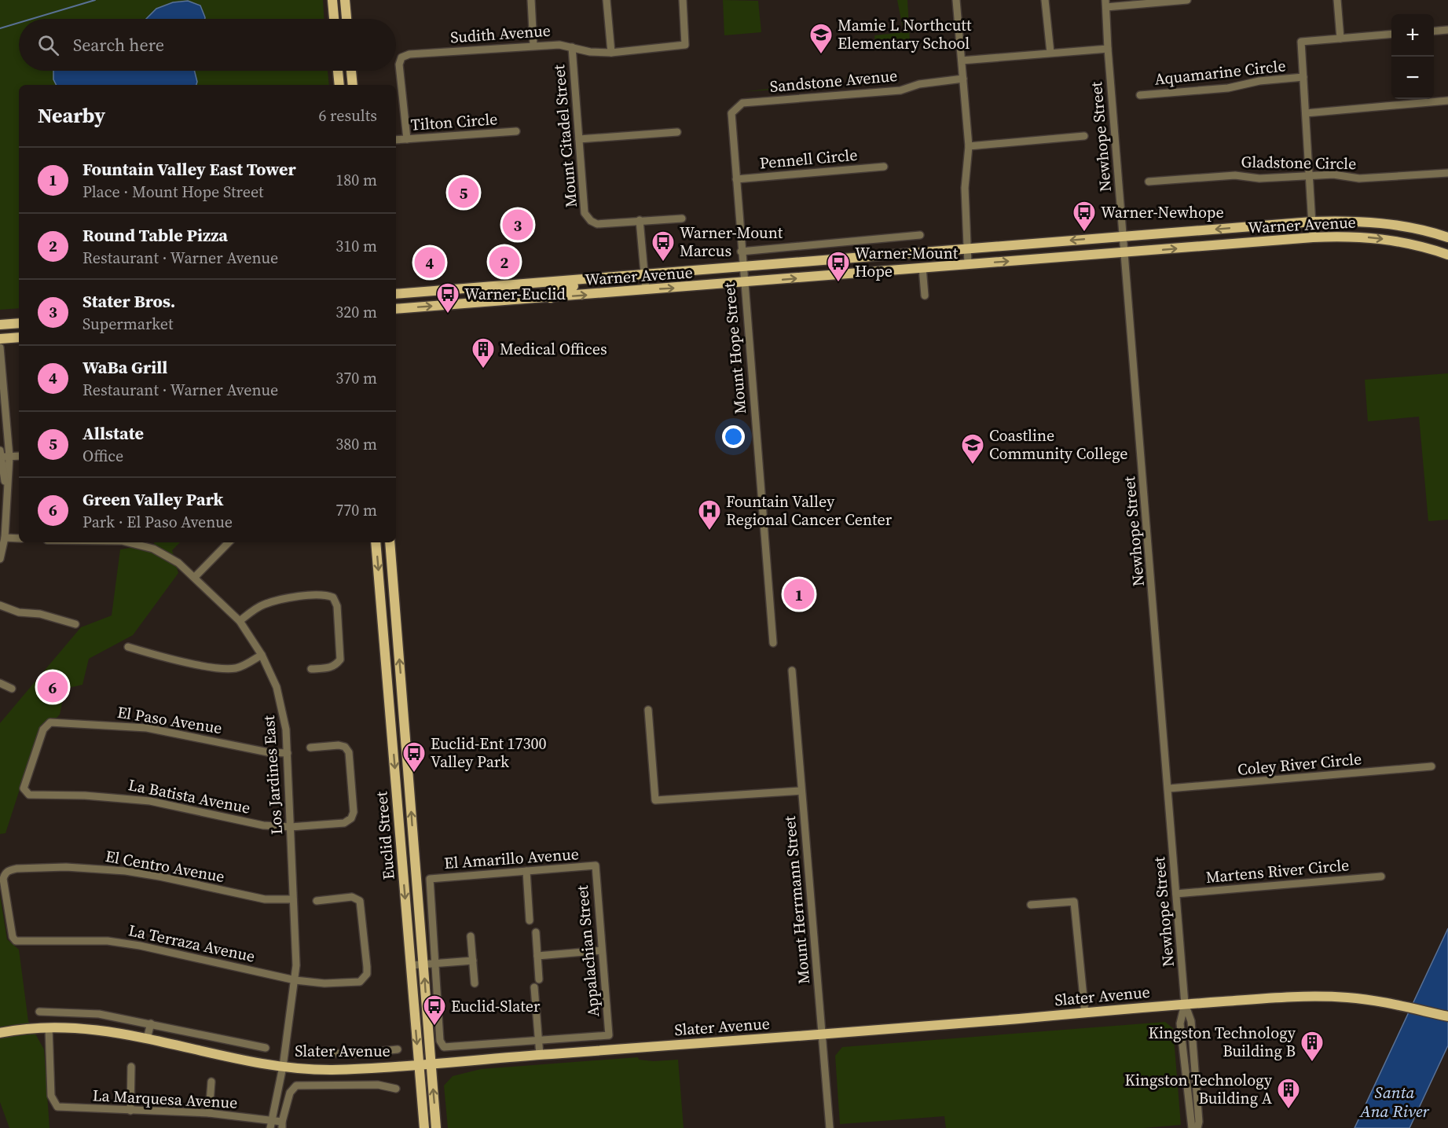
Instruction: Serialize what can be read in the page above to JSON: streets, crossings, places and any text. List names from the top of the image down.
{
  "streets": {
    "main road": ["Warner Avenue", "Euclid Street", "Slater Avenue"],
    "street": [
      "Sudith Avenue",
      "Aquamarine Circle",
      "Sandstone Avenue",
      "Tilton Circle",
      "Mount Citadel Street",
      "Newhope Street",
      "Pennell Circle",
      "Gladstone Circle",
      "Mount Hope Street",
      "El Paso Avenue",
      "Coley River Circle",
      "Los Jardines East",
      "La Batista Avenue",
      "El Amarillo Avenue",
      "El Centro Avenue",
      "Martens River Circle",
      "Mount Herrmann Street",
      "La Terraza Avenue",
      "Appalachian Street",
      "La Marquesa Avenue"
    ]
  },
  "crossings": [
    ["Sudith Avenue", "Tilton Circle"],
    ["Sudith Avenue", "Mount Citadel Street"],
    ["Sandstone Avenue", "Mount Hope Street"],
    ["Newhope Street", "Warner Avenue"],
    ["Newhope Street", "Coley River Circle"],
    ["Newhope Street", "Martens River Circle"],
    ["Newhope Street", "Slater Avenue"],
    ["Pennell Circle", "Mount Hope Street"],
    ["Warner Avenue", "Mount Hope Street"],
    ["El Paso Avenue", "Los Jardines East"],
    ["El Paso Avenue", "La Batista Avenue"],
    ["Los Jardines East", "La Batista Avenue"],
    ["Los Jardines East", "El Centro Avenue"],
    ["Los Jardines East", "La Terraza Avenue"],
    ["Los Jardines East", "Slater Avenue"],
    ["Los Jardines East", "La Marquesa Avenue"],
    ["Euclid Street", "Slater Avenue"],
    ["El Amarillo Avenue", "Appalachian Street"],
    ["El Centro Avenue", "La Terraza Avenue"],
    ["Mount Herrmann Street", "Slater Avenue"],
    ["Slater Avenue", "La Marquesa Avenue"]
  ],
  "water": ["Santa Ana River"],
  "places": {
    "school or university": ["Mamie L Northcutt Elementary School", "Coastline Community College"],
    "bus stop": [
      "Warner-Newhope",
      "Warner-Mount Marcus",
      "Warner-Mount Hope",
      "Warner-Euclid",
      "Euclid-Ent 17300 Valley Park",
      "Euclid-Slater"
    ],
    "building": ["Medical Offices", "Kingston Technology Building B", "Kingston Technology Building A"],
    "hospital": ["Fountain Valley Regional Cancer Center"]
  },
  "page": {
    "map_buttons": ["+", "−"],
    "search": "Search here",
    "heading": ["Nearby", "6 results"],
    "list": [
      {
        "mark": "1",
        "name": "Fountain Valley East Tower",
        "note": "Place · Mount Hope Street",
        "value": "180 m"
      },
      {
        "mark": "2",
        "name": "Round Table Pizza",
        "note": "Restaurant · Warner Avenue",
        "value": "310 m"
      },
      {
        "mark": "3",
        "name": "Stater Bros.",
        "note": "Supermarket",
        "value": "320 m"
      },
      {
        "mark": "4",
        "name": "WaBa Grill",
        "note": "Restaurant · Warner Avenue",
        "value": "370 m"
      },
      {
        "mark": "5",
        "name": "Allstate",
        "note": "Office",
        "value": "380 m"
      },
      {
        "mark": "6",
        "name": "Green Valley Park",
        "note": "Park · El Paso Avenue",
        "value": "770 m"
      }
    ],
    "pins": [
      "5",
      "3",
      "2",
      "4",
      "1",
      "6"
    ]
  }
}
